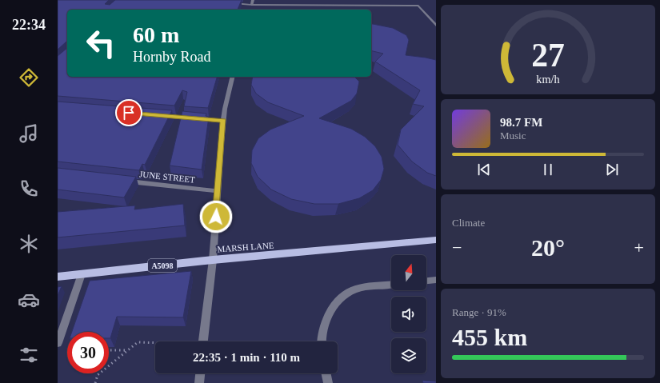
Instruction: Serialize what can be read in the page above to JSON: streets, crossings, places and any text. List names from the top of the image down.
{
  "streets": {
    "main road": ["MARSH LANE", "A5098"],
    "street": ["JUNE STREET"]
  },
  "north": "top",
  "page": {
    "tabs": "22:34",
    "turn": ["60 m", "Hornby Road"],
    "song": ["98.7 FM", "Music"],
    "tile": [
      "Climate",
      ["Range · 91%", "455 km"]
    ],
    "heat": ["−", "20°", "+"],
    "limit": "30",
    "trip": "22:35 · 1 min · 110 m",
    "gauge": ["27", "km/h"]
  }
}
